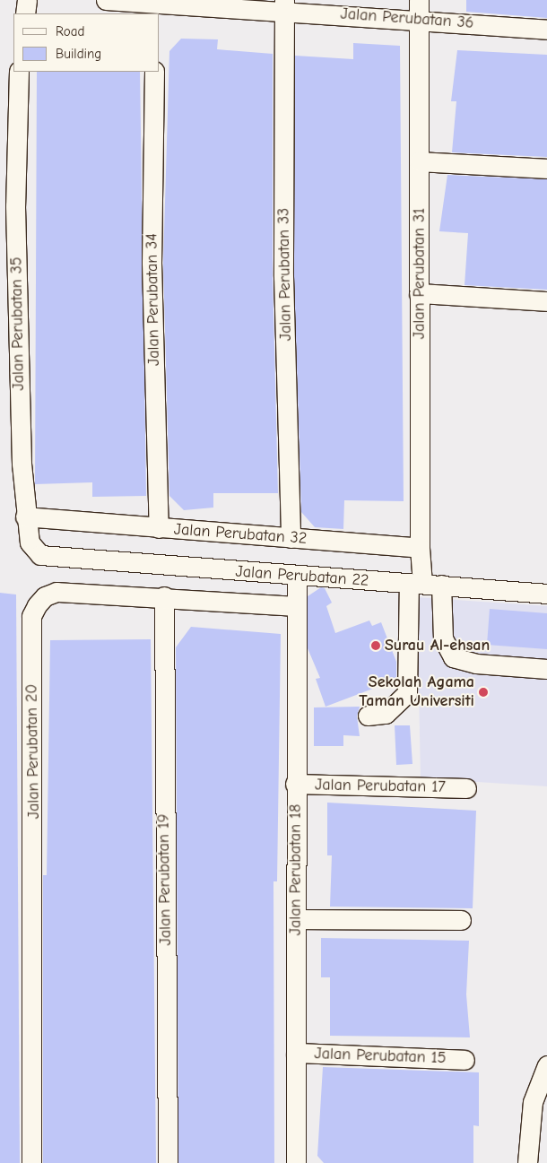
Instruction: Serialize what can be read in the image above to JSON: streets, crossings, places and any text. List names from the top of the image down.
{
  "streets": {
    "street": [
      "Jalan Perubatan 36",
      "Jalan Perubatan 31",
      "Jalan Perubatan 33",
      "Jalan Perubatan 34",
      "Jalan Perubatan 35",
      "Jalan Perubatan 32",
      "Jalan Perubatan 22",
      "Jalan Perubatan 20",
      "Jalan Perubatan 17",
      "Jalan Perubatan 18",
      "Jalan Perubatan 19",
      "Jalan Perubatan 15"
    ]
  },
  "crossings": [
    ["Jalan Perubatan 36", "Jalan Perubatan 31"],
    ["Jalan Perubatan 36", "Jalan Perubatan 33"],
    ["Jalan Perubatan 31", "Jalan Perubatan 32"],
    ["Jalan Perubatan 33", "Jalan Perubatan 32"],
    ["Jalan Perubatan 34", "Jalan Perubatan 32"],
    ["Jalan Perubatan 35", "Jalan Perubatan 32"],
    ["Jalan Perubatan 35", "Jalan Perubatan 22"],
    ["Jalan Perubatan 22", "Jalan Perubatan 18"],
    ["Jalan Perubatan 20", "Jalan Perubatan 18"],
    ["Jalan Perubatan 20", "Jalan Perubatan 19"],
    ["Jalan Perubatan 17", "Jalan Perubatan 18"],
    ["Jalan Perubatan 18", "Jalan Perubatan 15"]
  ],
  "places": ["Surau Al-ehsan", "Sekolah Agama Taman Universiti"],
  "legend": ["Road", "Building"]
}
